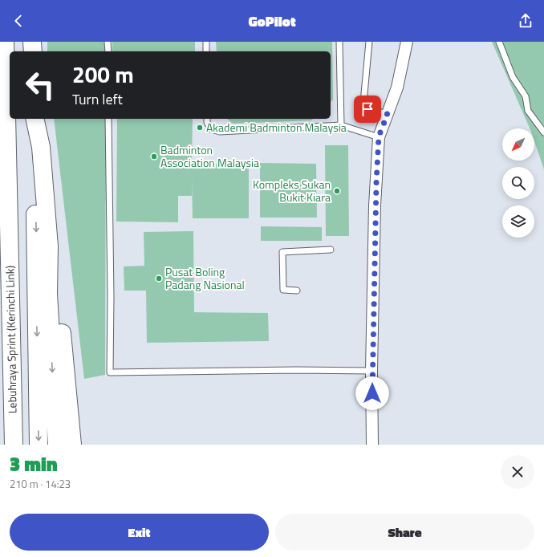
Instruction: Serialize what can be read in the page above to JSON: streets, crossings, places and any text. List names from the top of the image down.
{
  "streets": {
    "highway": ["Lebuhraya Sprint (Kerinchi Link)"]
  },
  "places": [
    "Akademi Badminton Malaysia",
    "Badminton Association Malaysia",
    "Kompleks Sukan Bukit Kiara",
    "Pusat Boling Padang Nasional"
  ],
  "north": "bottom left",
  "page": {
    "header": "GoPilot",
    "turn": ["200 m", "Turn left"],
    "heading": ["3 min", "210 m · 14:23"],
    "buttons": ["Exit", "Share"]
  }
}
